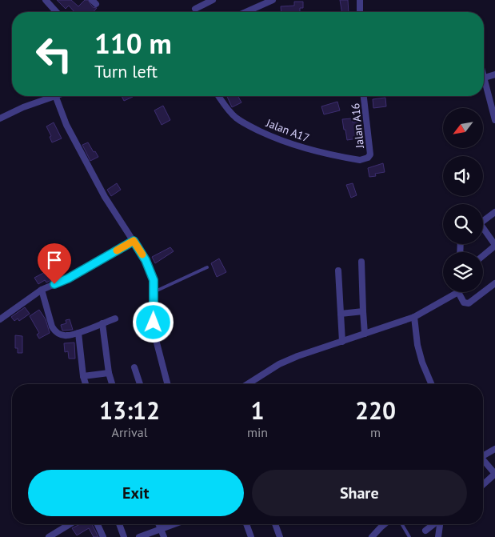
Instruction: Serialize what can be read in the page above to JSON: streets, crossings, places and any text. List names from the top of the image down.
{
  "streets": {
    "street": ["Jalan A16", "Jalan A17"]
  },
  "crossings": [
    ["Jalan A16", "Jalan A17"]
  ],
  "north": "bottom left",
  "page": {
    "turn": ["110 m", "Turn left"],
    "eta": [
      "13:12",
      "Arrival",
      "1",
      "min",
      "220",
      "m"
    ],
    "buttons": ["Exit", "Share"]
  }
}
